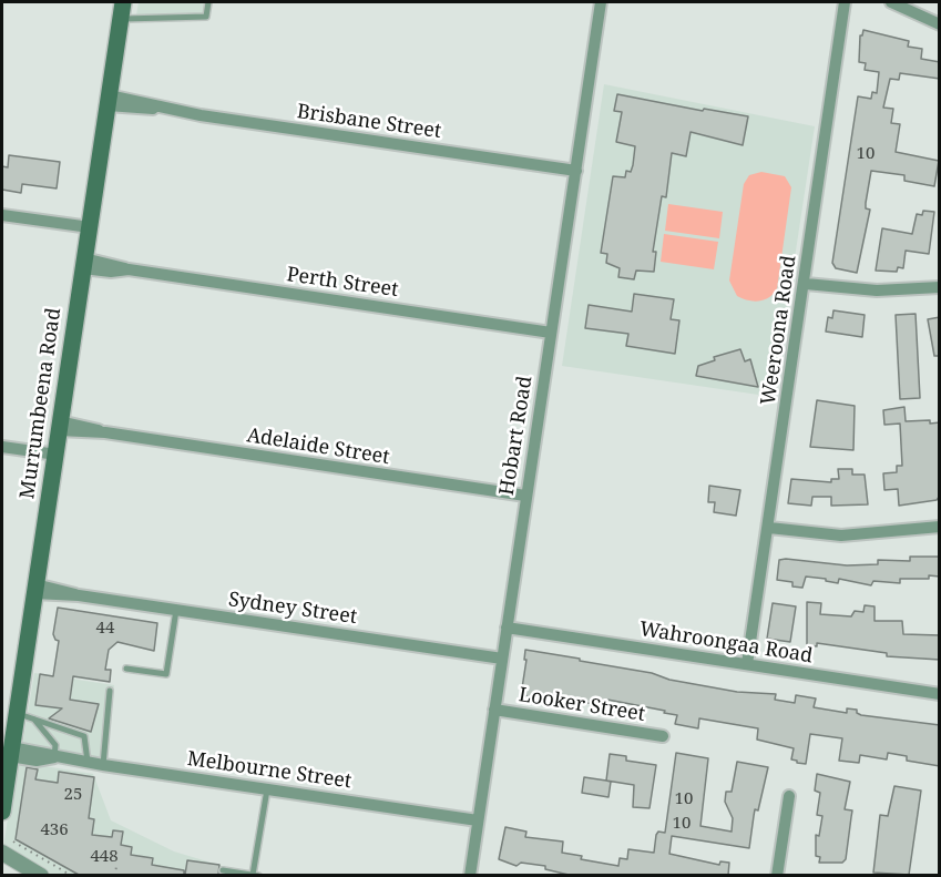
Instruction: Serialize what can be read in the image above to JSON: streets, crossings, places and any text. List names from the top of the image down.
{
  "streets": {
    "main road": ["Murrumbeena Road"],
    "street": [
      "Brisbane Street",
      "Perth Street",
      "Weeroona Road",
      "Hobart Road",
      "Adelaide Street",
      "Sydney Street",
      "Wahroongaa Road",
      "Looker Street",
      "Melbourne Street"
    ]
  },
  "crossings": [
    ["Brisbane Street", "Murrumbeena Road"],
    ["Brisbane Street", "Hobart Road"],
    ["Perth Street", "Murrumbeena Road"],
    ["Perth Street", "Hobart Road"],
    ["Weeroona Road", "Wahroongaa Road"],
    ["Murrumbeena Road", "Adelaide Street"],
    ["Murrumbeena Road", "Sydney Street"],
    ["Murrumbeena Road", "Melbourne Street"],
    ["Hobart Road", "Adelaide Street"],
    ["Hobart Road", "Sydney Street"],
    ["Hobart Road", "Wahroongaa Road"],
    ["Hobart Road", "Looker Street"],
    ["Hobart Road", "Melbourne Street"]
  ],
  "house_numbers": [
    "10",
    "44",
    "25",
    "10",
    "10",
    "436",
    "448"
  ]
}
